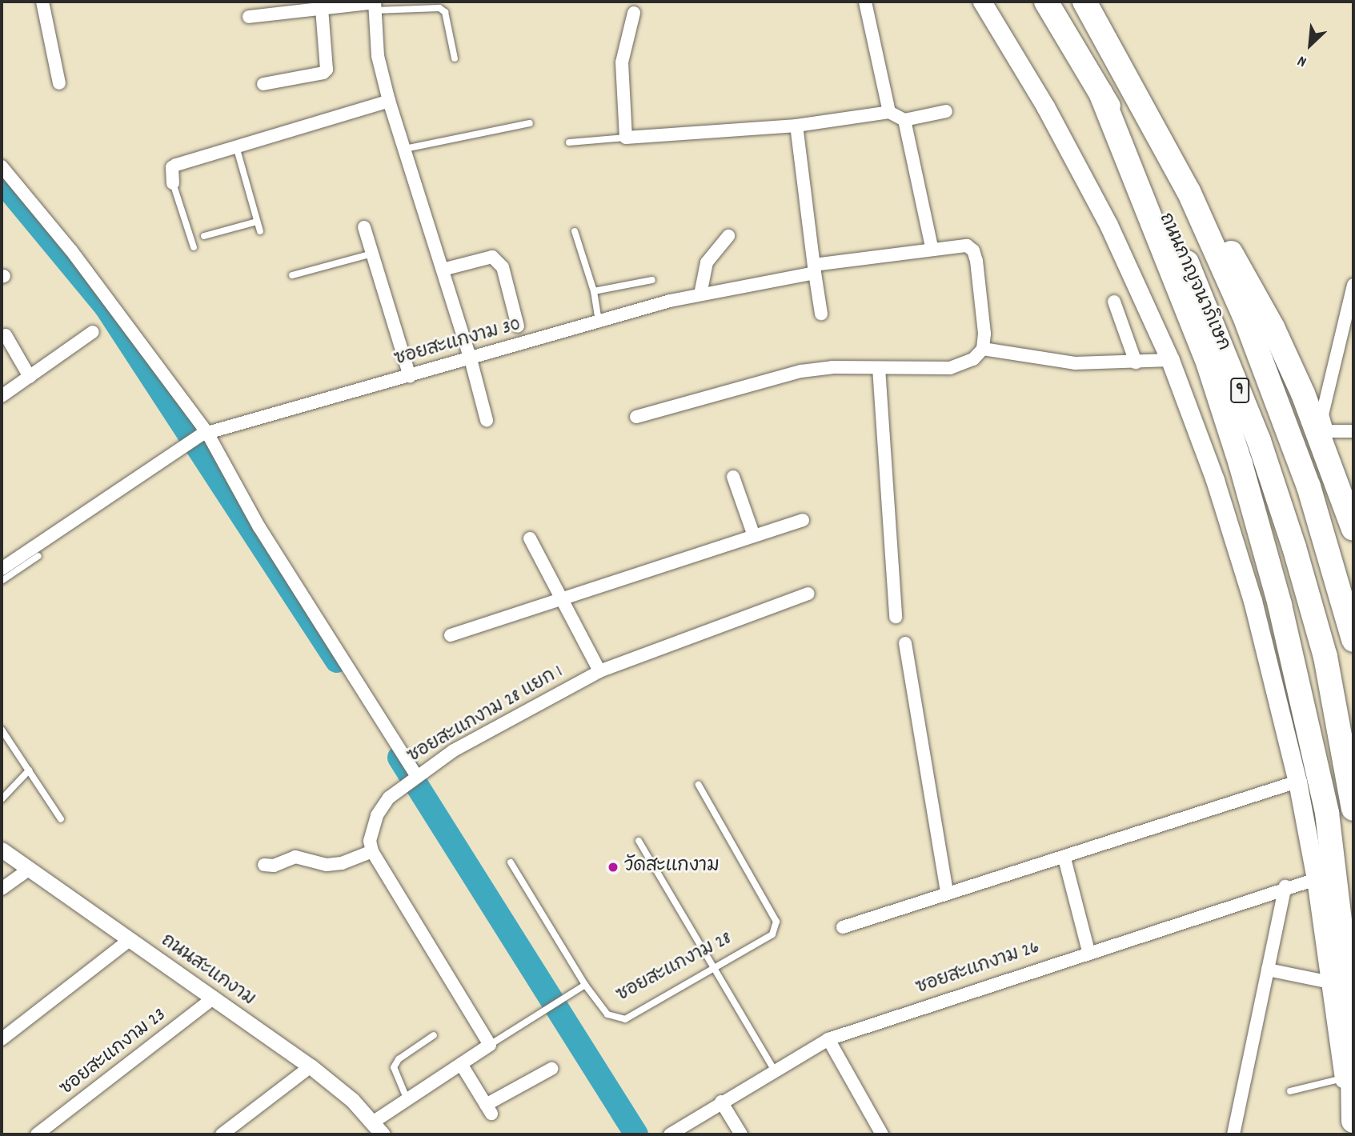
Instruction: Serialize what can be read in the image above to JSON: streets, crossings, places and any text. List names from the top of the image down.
{
  "streets": {
    "highway": ["ถนนกาญจนาภิเษก", "9"],
    "street": [
      "ซอยสะแกงาม 30",
      "ซอยสะแกงาม 28 แยก 1",
      "ซอยสะแกงาม 26",
      "ถนนสะแกงาม",
      "ซอยสะแกงาม 23"
    ],
    "lane": ["ซอยสะแกงาม 28"]
  },
  "crossings": [
    ["ถนนสะแกงาม", "ซอยสะแกงาม 23"]
  ],
  "places": ["วัดสะแกงาม"],
  "north": "bottom left"
}
